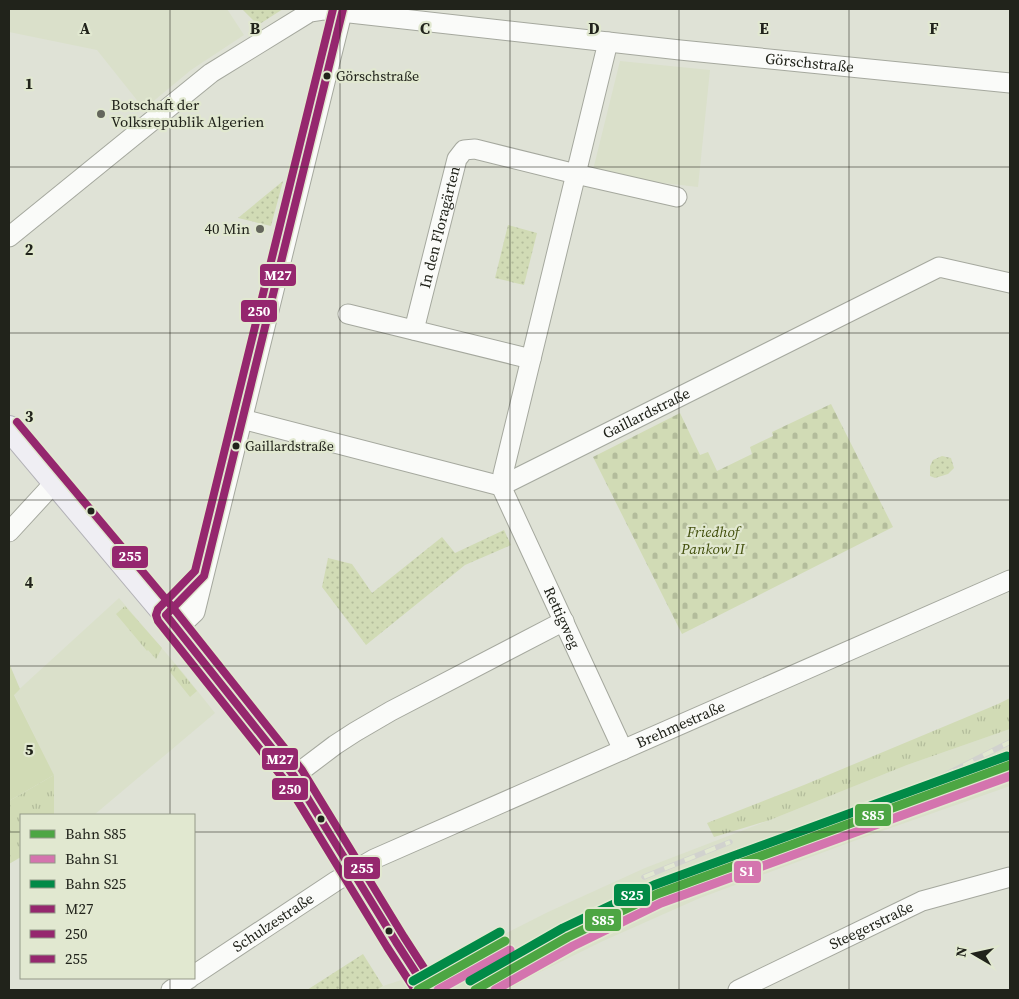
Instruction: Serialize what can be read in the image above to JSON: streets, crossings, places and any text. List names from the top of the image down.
{
  "streets": {
    "street": [
      "Görschstraße",
      "In den Floragärten",
      "Gaillardstraße",
      "Rettigweg",
      "Brehmestraße",
      "Schulzestraße",
      "Steegerstraße"
    ]
  },
  "crossings": [
    ["Gaillardstraße", "Rettigweg"],
    ["Rettigweg", "Brehmestraße"],
    ["Brehmestraße", "Schulzestraße"]
  ],
  "parks": ["Friedhof Pankow II"],
  "places": [
    "Görschstraße",
    "Botschaft der Volksrepublik Algerien",
    "40 Min",
    "Gaillardstraße"
  ],
  "lines": [
    "transit line M27",
    "transit line 250",
    "transit line 255",
    "rail line S25",
    "rail line S85",
    "rail line S1"
  ],
  "legend": [
    "Bahn S85",
    "Bahn S1",
    "Bahn S25",
    "M27",
    "250",
    "255"
  ],
  "north": "left",
  "grid": {
    "columns": [
      "A",
      "B",
      "C",
      "D",
      "E",
      "F"
    ],
    "rows": [
      "1",
      "2",
      "3",
      "4",
      "5"
    ]
  }
}
